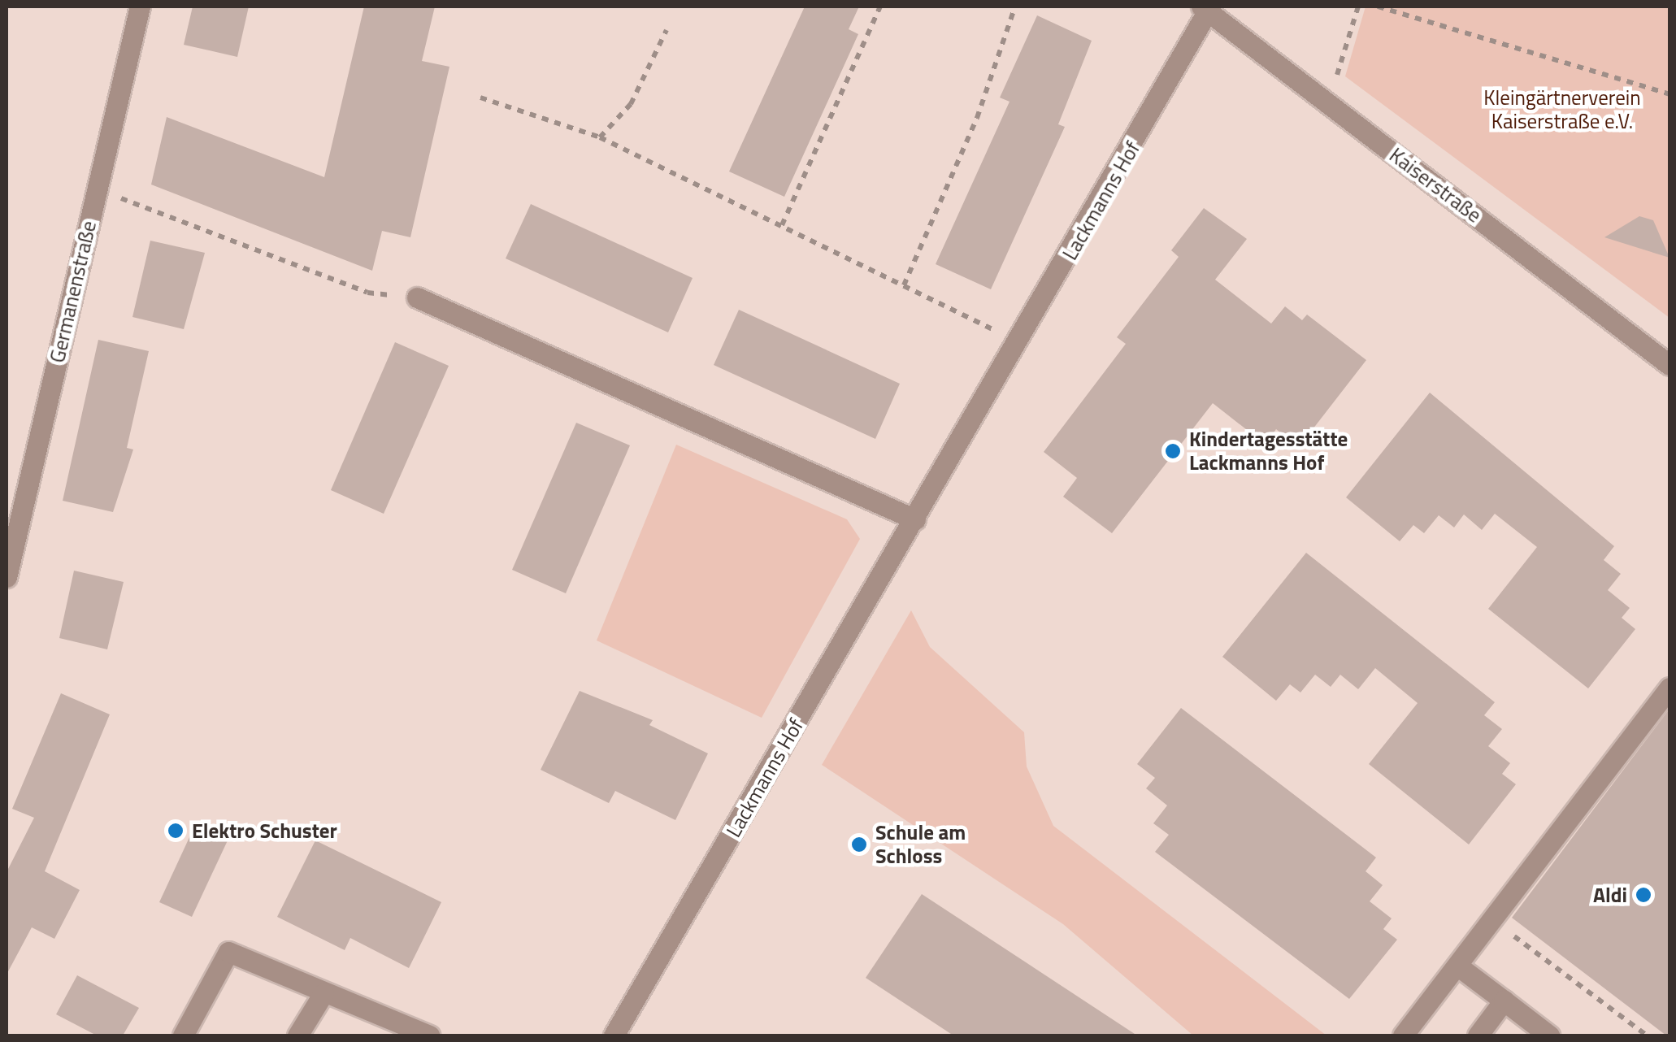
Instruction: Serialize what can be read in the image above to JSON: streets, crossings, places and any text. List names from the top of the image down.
{
  "streets": {
    "street": ["Kaiserstraße", "Lackmanns Hof", "Germanenstraße"]
  },
  "crossings": [
    ["Kaiserstraße", "Lackmanns Hof"]
  ],
  "parks": ["Kleingärtnerverein Kaiserstraße e.V."],
  "places": [
    "Kindertagesstätte Lackmanns Hof",
    "Elektro Schuster",
    "Schule am Schloss",
    "Aldi"
  ]
}
